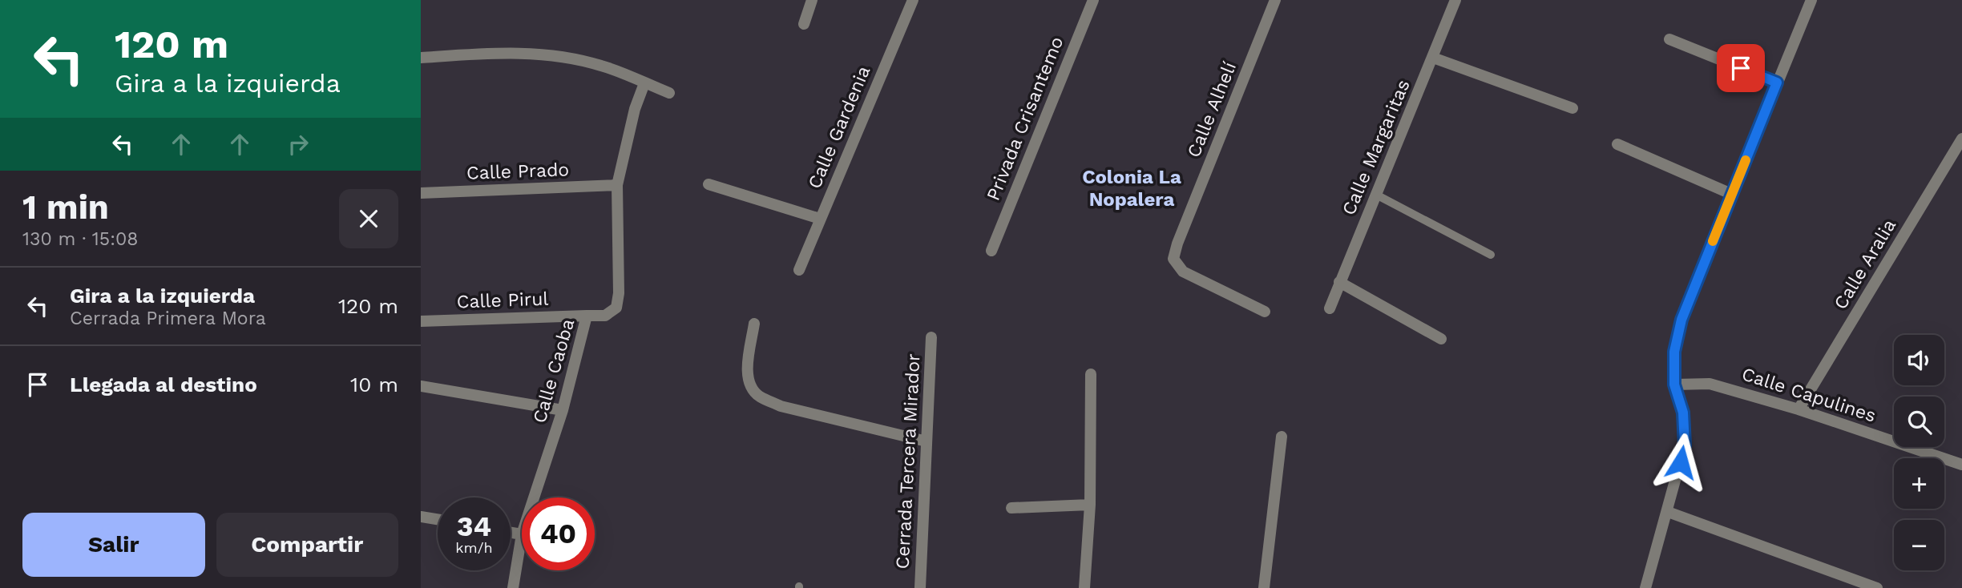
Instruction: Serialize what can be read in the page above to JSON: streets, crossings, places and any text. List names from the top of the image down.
{
  "streets": {
    "street": [
      "Calle Alhelí",
      "Privada Crisantemo",
      "Calle Gardenia",
      "Calle Margaritas",
      "Calle Prado",
      "Calle Aralia",
      "Calle Pirul",
      "Calle Caoba",
      "Calle Capulines",
      "Cerrada Tercera Mirador"
    ]
  },
  "crossings": [
    ["Calle Prado", "Calle Caoba"],
    ["Calle Aralia", "Calle Capulines"],
    ["Calle Pirul", "Calle Caoba"]
  ],
  "districts": ["Colonia La Nopalera"],
  "page": {
    "turn": ["120 m", "Gira a la izquierda"],
    "heading": ["1 min", "130 m · 15:08"],
    "list": [
      {
        "name": "Gira a la izquierda",
        "note": "Cerrada Primera Mora",
        "value": "120 m"
      },
      {
        "name": "Llegada al destino",
        "value": "10 m"
      }
    ],
    "map_buttons": ["+", "−"],
    "speed": "34 km/h",
    "limit": "40",
    "buttons": ["Salir", "Compartir"]
  }
}
